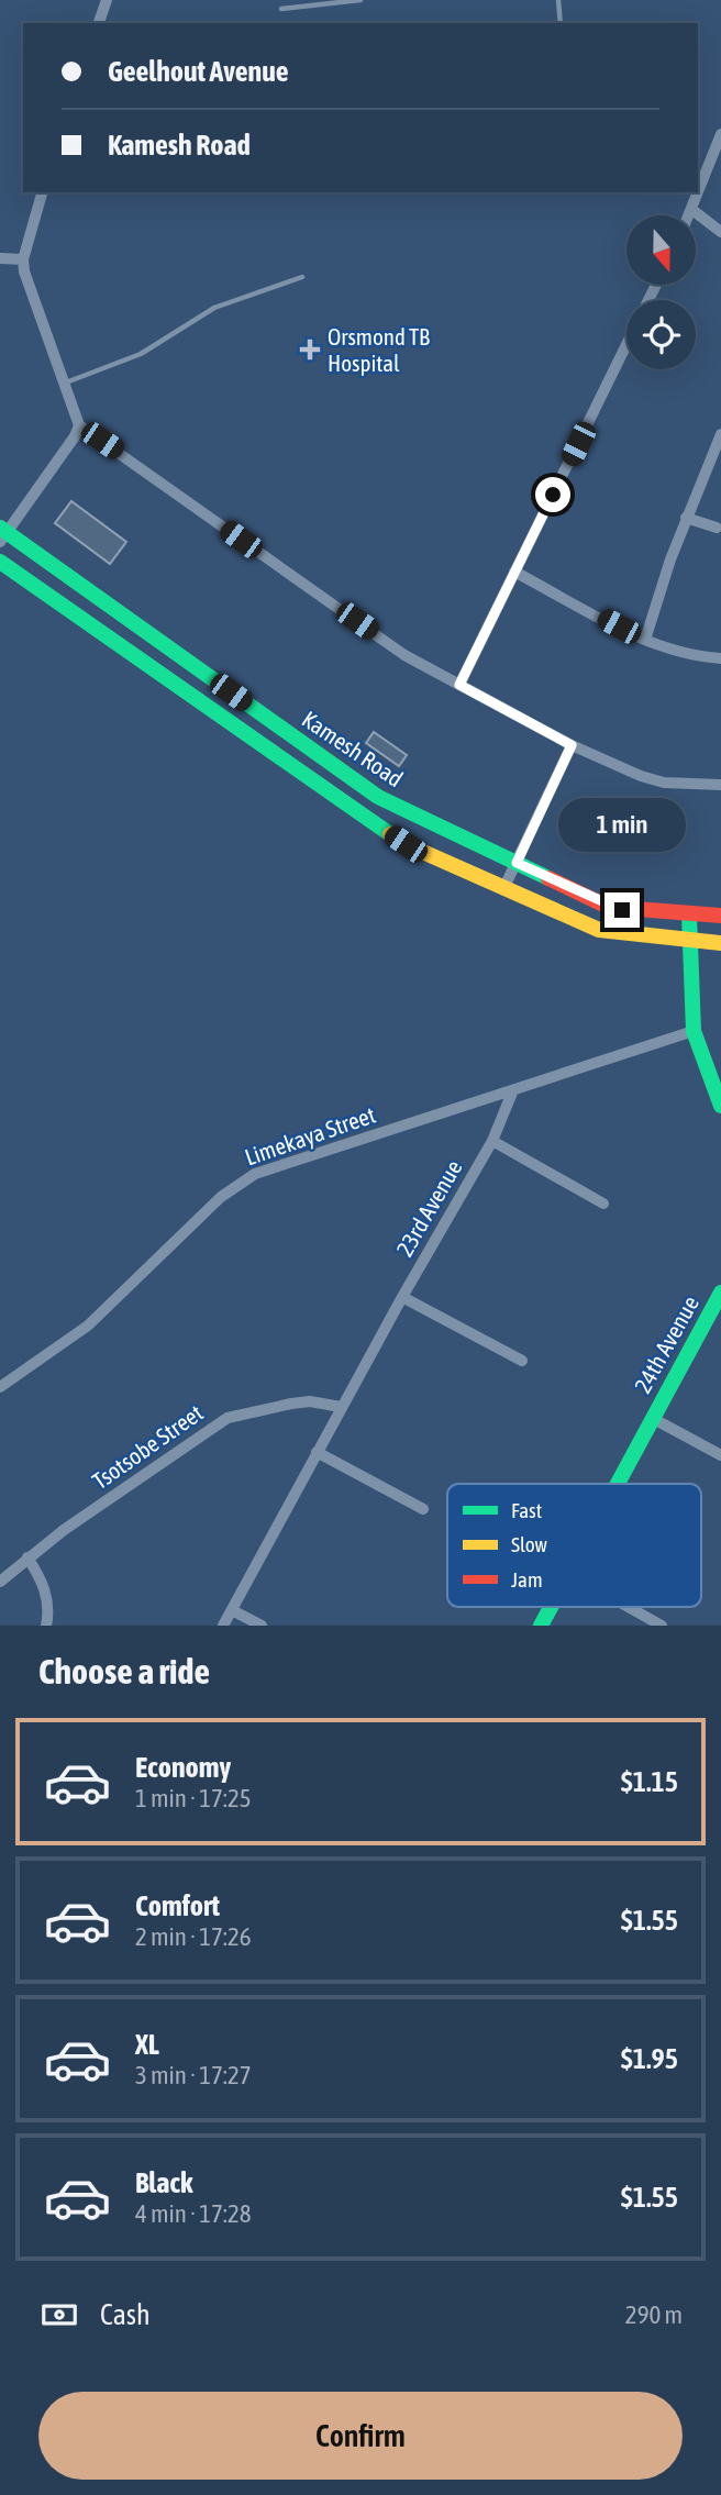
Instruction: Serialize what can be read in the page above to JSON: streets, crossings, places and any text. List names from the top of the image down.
{
  "streets": {
    "main road": ["Kamesh Road", "24th Avenue"],
    "street": ["Limekaya Street", "23rd Avenue", "Tsotsobe Street"]
  },
  "crossings": [
    ["Limekaya Street", "23rd Avenue"],
    ["23rd Avenue", "Tsotsobe Street"]
  ],
  "places": {
    "health": ["Orsmond TB Hospital"]
  },
  "legend": ["Fast", "Slow", "Jam"],
  "north": "bottom",
  "page": {
    "banner": ["Geelhout Avenue", "Kamesh Road"],
    "bubble": "1 min",
    "heading": "Choose a ride",
    "list": [
      {
        "name": "Economy",
        "note": "1 min · 17:25",
        "value": "$1.15"
      },
      {
        "name": "Comfort",
        "note": "2 min · 17:26",
        "value": "$1.55"
      },
      {
        "name": "XL",
        "note": "3 min · 17:27",
        "value": "$1.95"
      },
      {
        "name": "Black",
        "note": "4 min · 17:28",
        "value": "$1.55"
      }
    ],
    "pay": ["Cash", "290 m"],
    "buttons": "Confirm"
  }
}
